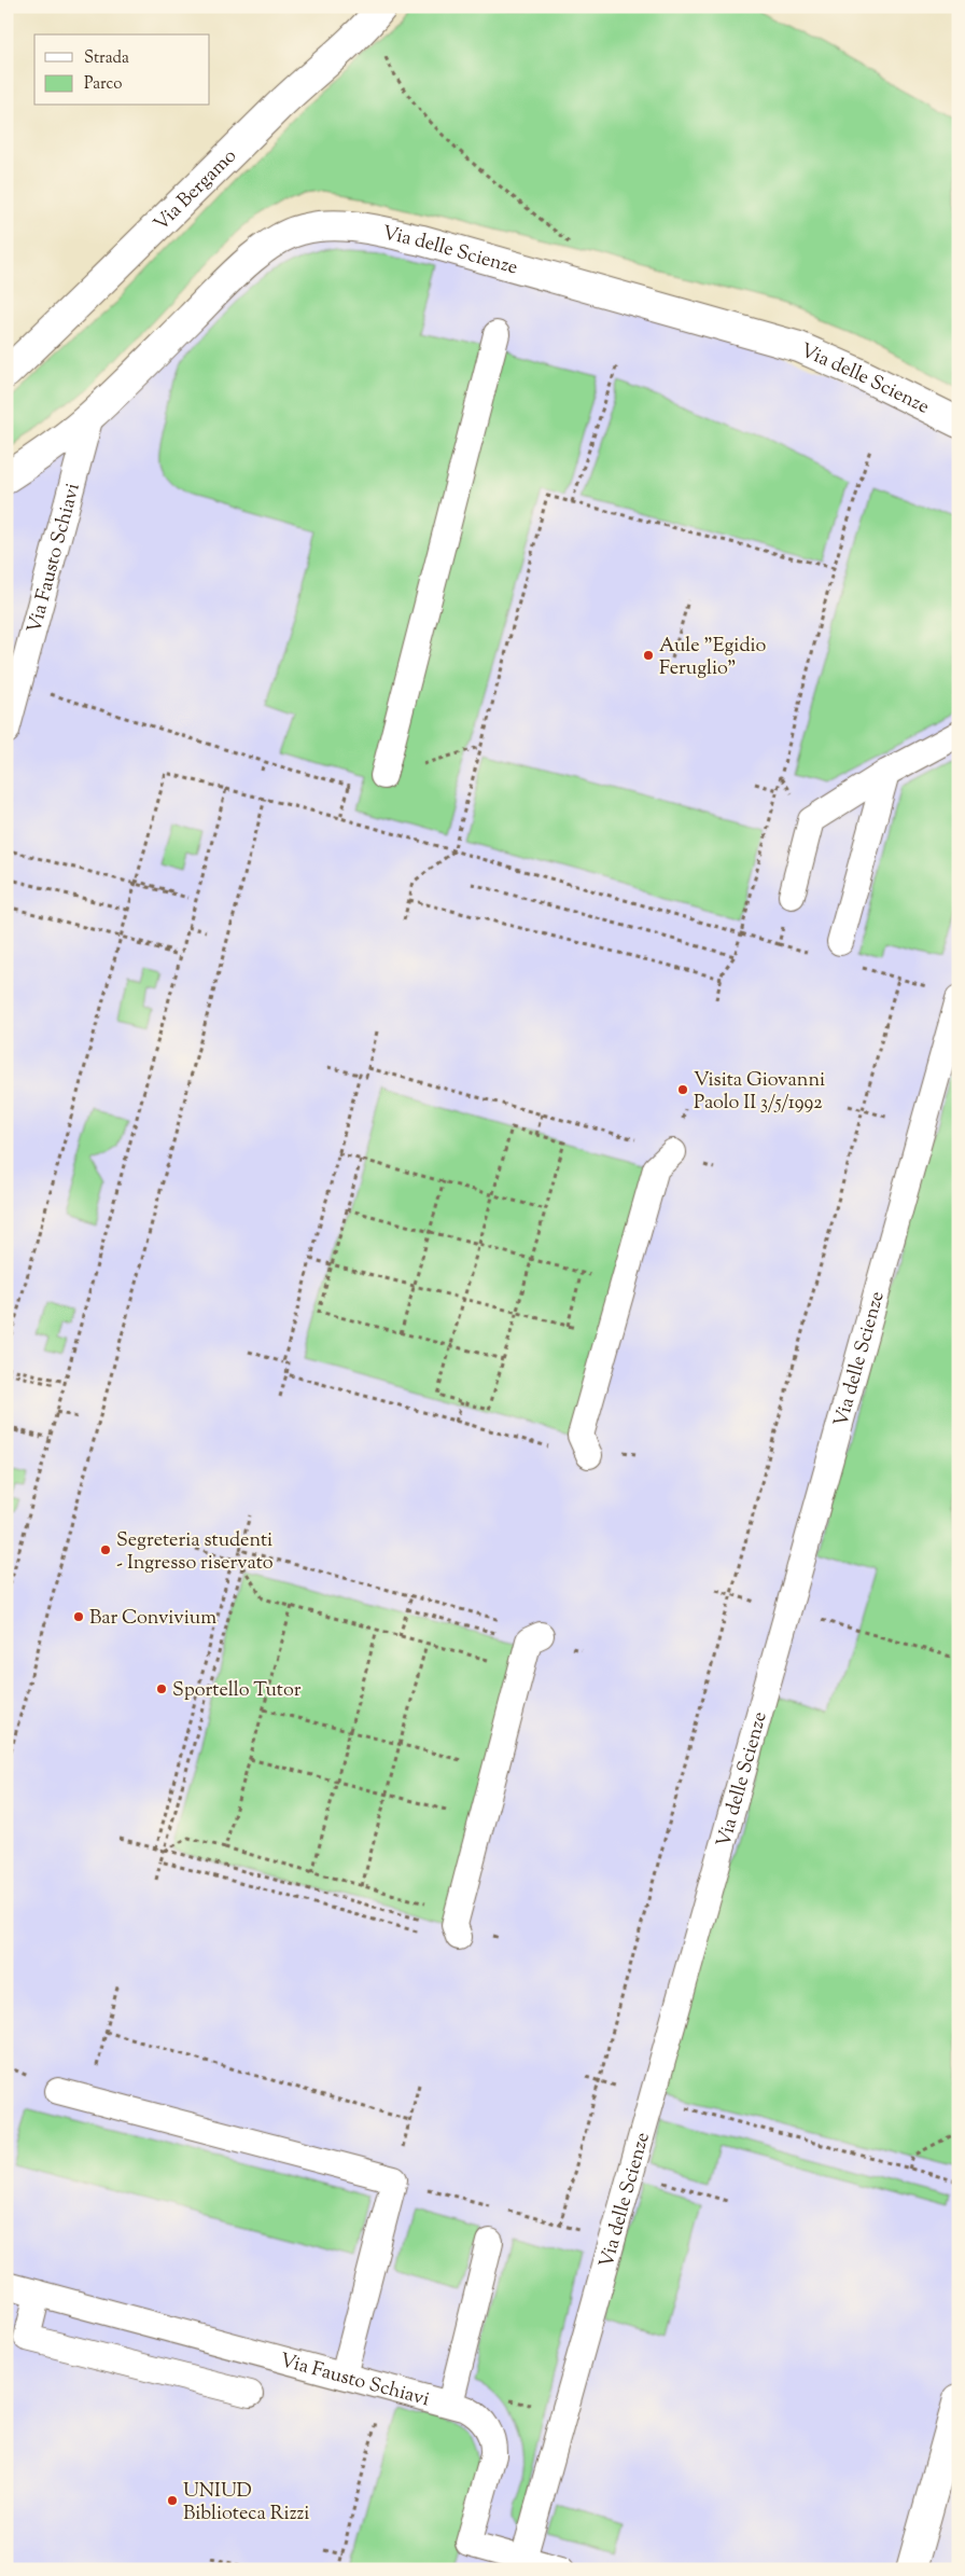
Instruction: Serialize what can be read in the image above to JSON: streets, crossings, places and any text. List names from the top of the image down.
{
  "streets": {
    "street": ["Via Bergamo", "Via delle Scienze"],
    "lane": ["Via Fausto Schiavi"]
  },
  "crossings": [
    ["Via delle Scienze", "Via Fausto Schiavi"]
  ],
  "places": [
    "Aule \"Egidio Feruglio\"",
    "Visita Giovanni Paolo II 3/5/1992",
    "Segreteria studenti - Ingresso riservato",
    "Bar Convivium",
    "Sportello Tutor",
    "UNIUD Biblioteca Rizzi"
  ],
  "legend": ["Strada", "Parco"]
}
